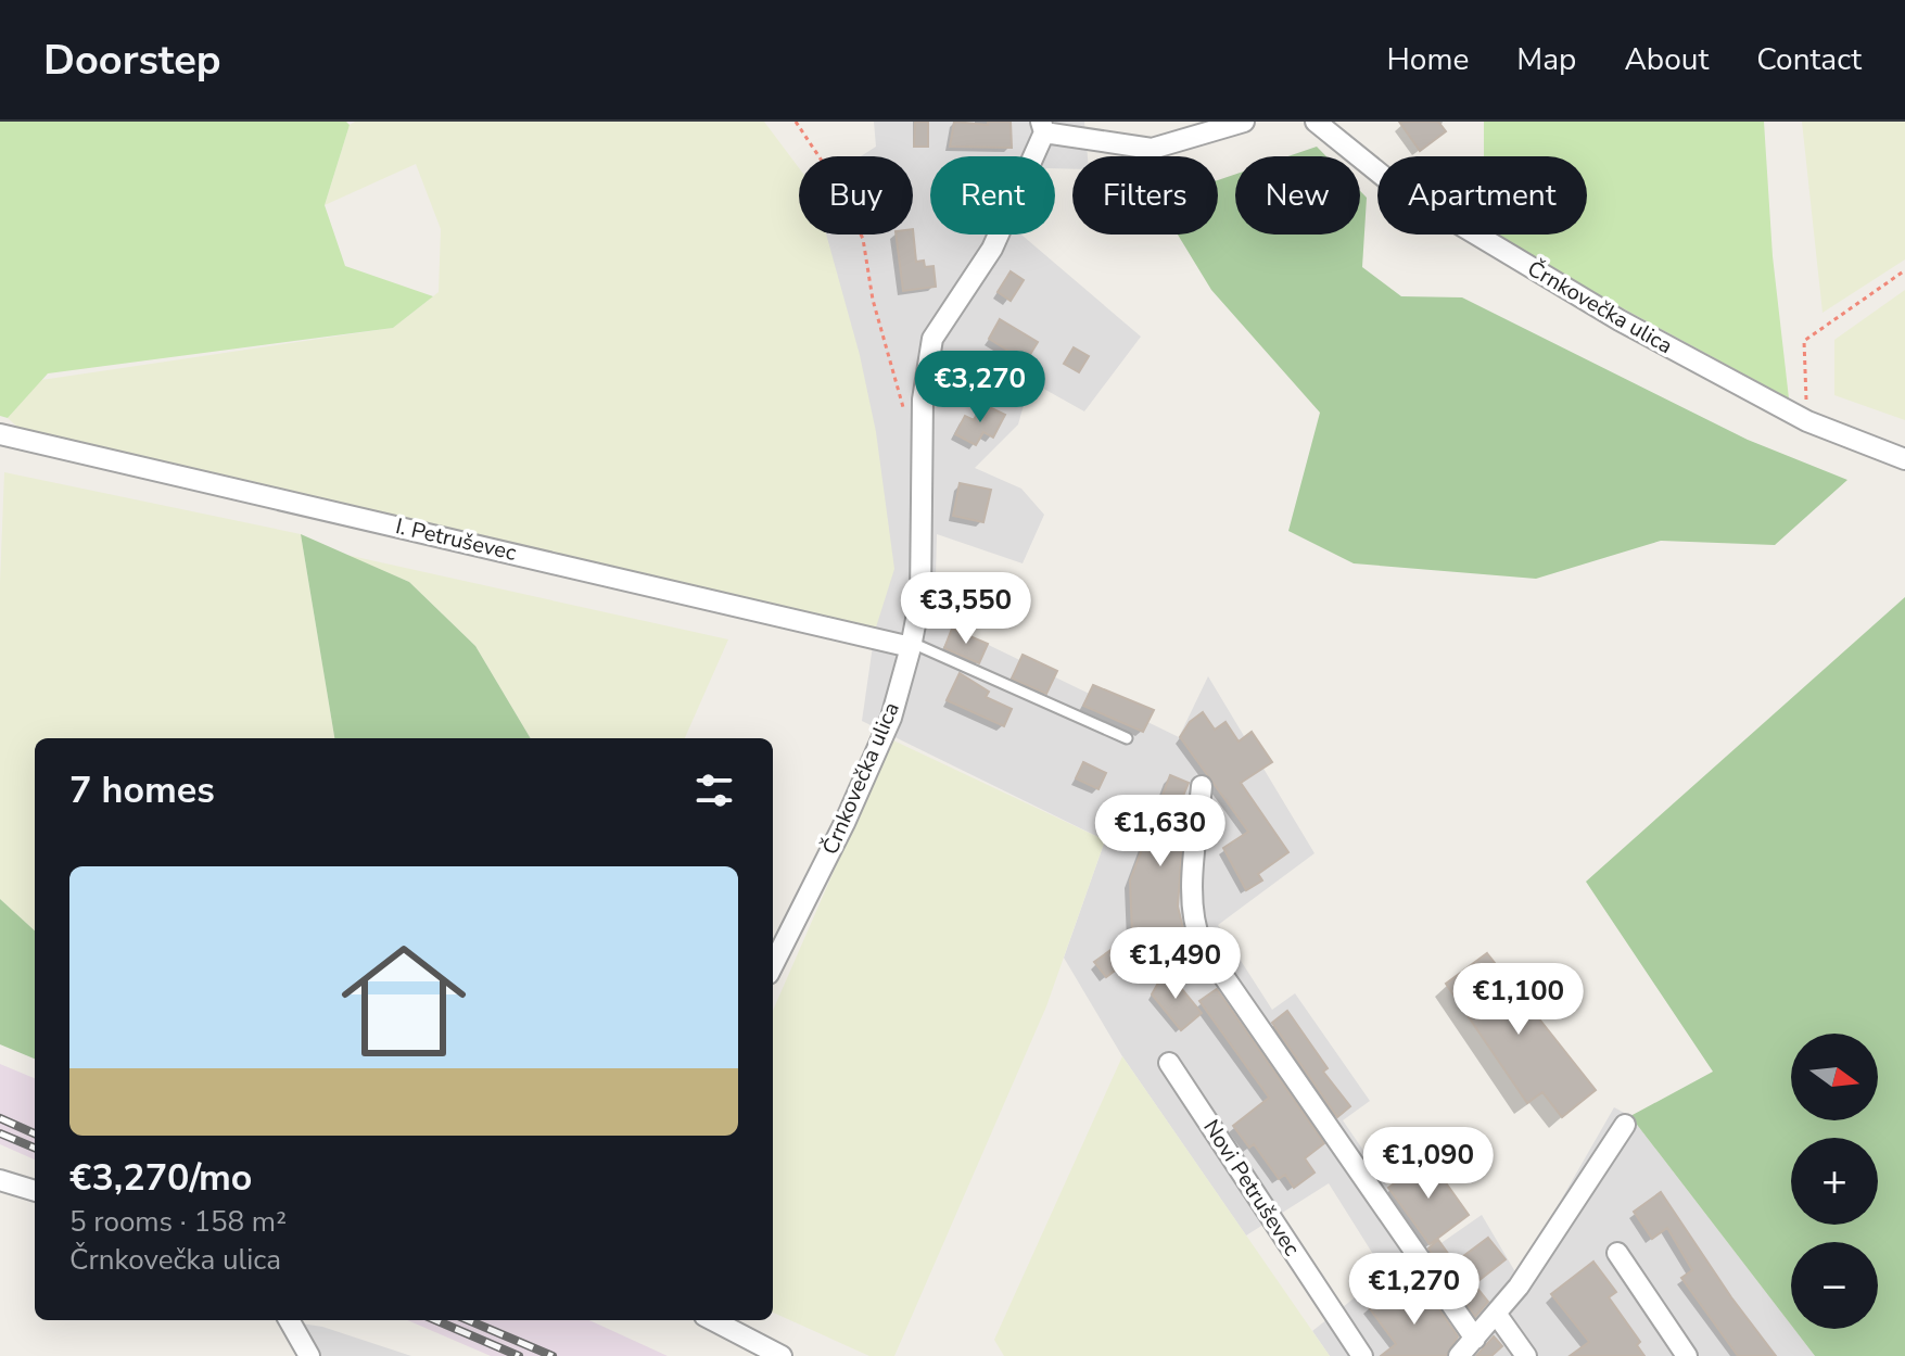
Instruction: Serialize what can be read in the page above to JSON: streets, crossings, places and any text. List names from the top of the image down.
{
  "streets": {
    "street": ["Črnkovečka ulica", "I. Petruševec", "Novi Petruševec"]
  },
  "crossings": [
    ["Črnkovečka ulica", "I. Petruševec"]
  ],
  "north": "right",
  "page": {
    "header": "Doorstep",
    "nav": [
      "Home",
      "Map",
      "About",
      "Contact"
    ],
    "chip": [
      "Buy",
      "Rent",
      "Filters",
      "New",
      "Apartment"
    ],
    "price": [
      "€3,270",
      "€3,550",
      "€1,630",
      "€1,490",
      "€1,100",
      "€1,090",
      "€1,270"
    ],
    "heading": "7 homes",
    "list": [
      {
        "name": "€3,270/mo",
        "note": "5 rooms · 158 m² · Črnkovečka ulica"
      }
    ],
    "map_buttons": ["+", "−"]
  }
}
